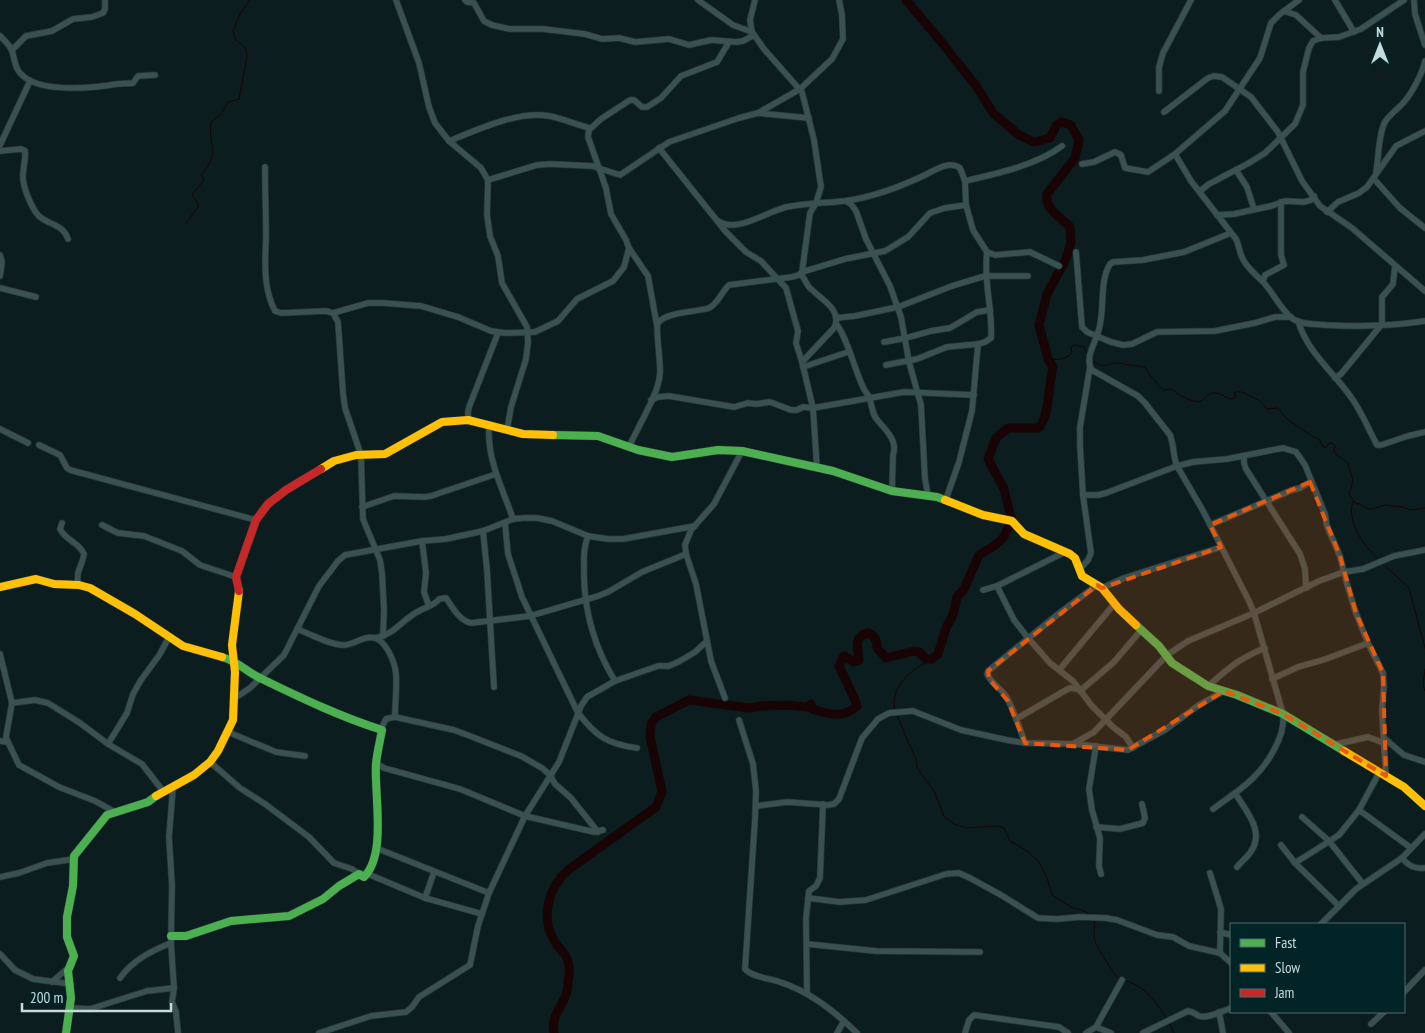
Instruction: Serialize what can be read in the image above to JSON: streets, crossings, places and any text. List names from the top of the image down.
{
  "legend": ["Fast", "Slow", "Jam"],
  "scale_bar": "200 m",
  "north": "top"
}
